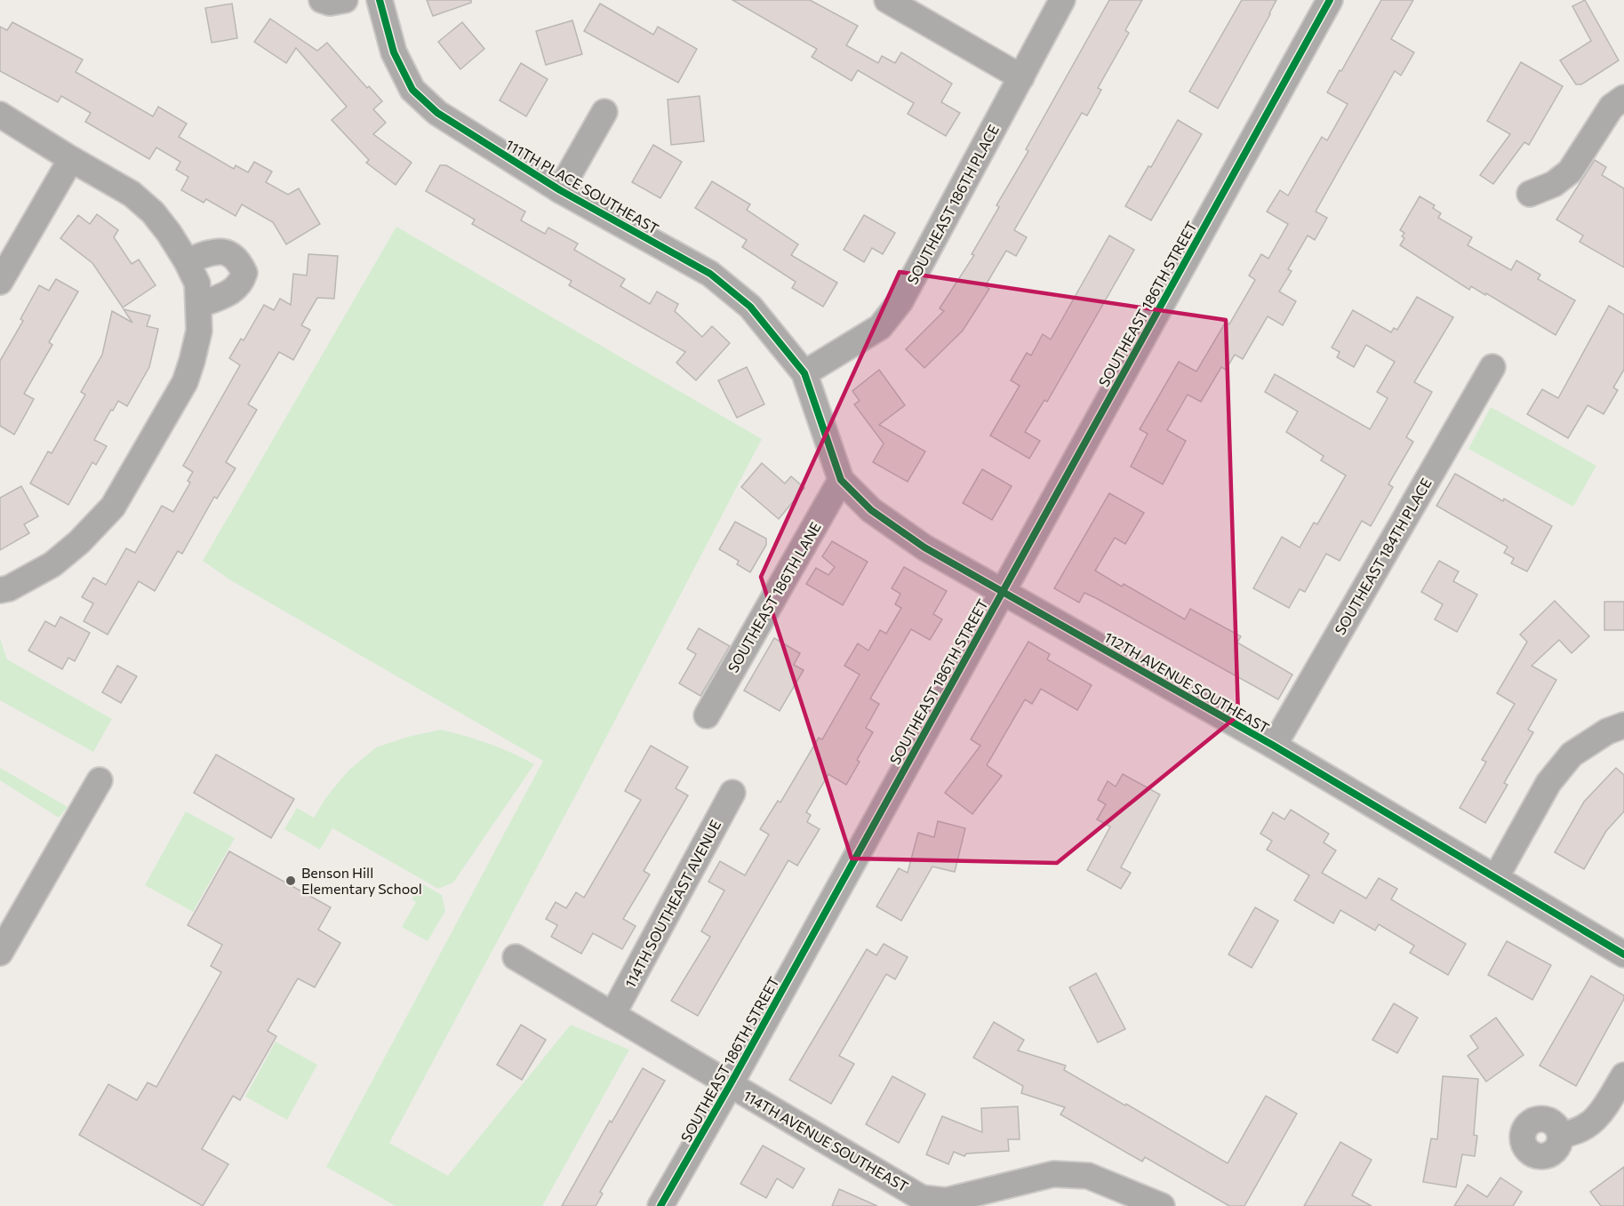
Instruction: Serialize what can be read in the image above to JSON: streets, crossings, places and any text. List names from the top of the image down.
{
  "streets": {
    "street": [
      "111TH PLACE SOUTHEAST",
      "SOUTHEAST 186TH PLACE",
      "SOUTHEAST 186TH STREET",
      "SOUTHEAST 184TH PLACE",
      "SOUTHEAST 186TH LANE",
      "112TH AVENUE SOUTHEAST",
      "114TH SOUTHEAST AVENUE",
      "114TH AVENUE SOUTHEAST"
    ]
  },
  "crossings": [
    ["111TH PLACE SOUTHEAST", "SOUTHEAST 186TH PLACE"],
    ["111TH PLACE SOUTHEAST", "112TH AVENUE SOUTHEAST"],
    ["SOUTHEAST 186TH PLACE", "112TH AVENUE SOUTHEAST"],
    ["SOUTHEAST 186TH STREET", "112TH AVENUE SOUTHEAST"],
    ["SOUTHEAST 186TH STREET", "114TH AVENUE SOUTHEAST"],
    ["SOUTHEAST 184TH PLACE", "112TH AVENUE SOUTHEAST"],
    ["SOUTHEAST 186TH LANE", "112TH AVENUE SOUTHEAST"],
    ["114TH SOUTHEAST AVENUE", "114TH AVENUE SOUTHEAST"]
  ],
  "places": ["Benson Hill Elementary School"]
}
